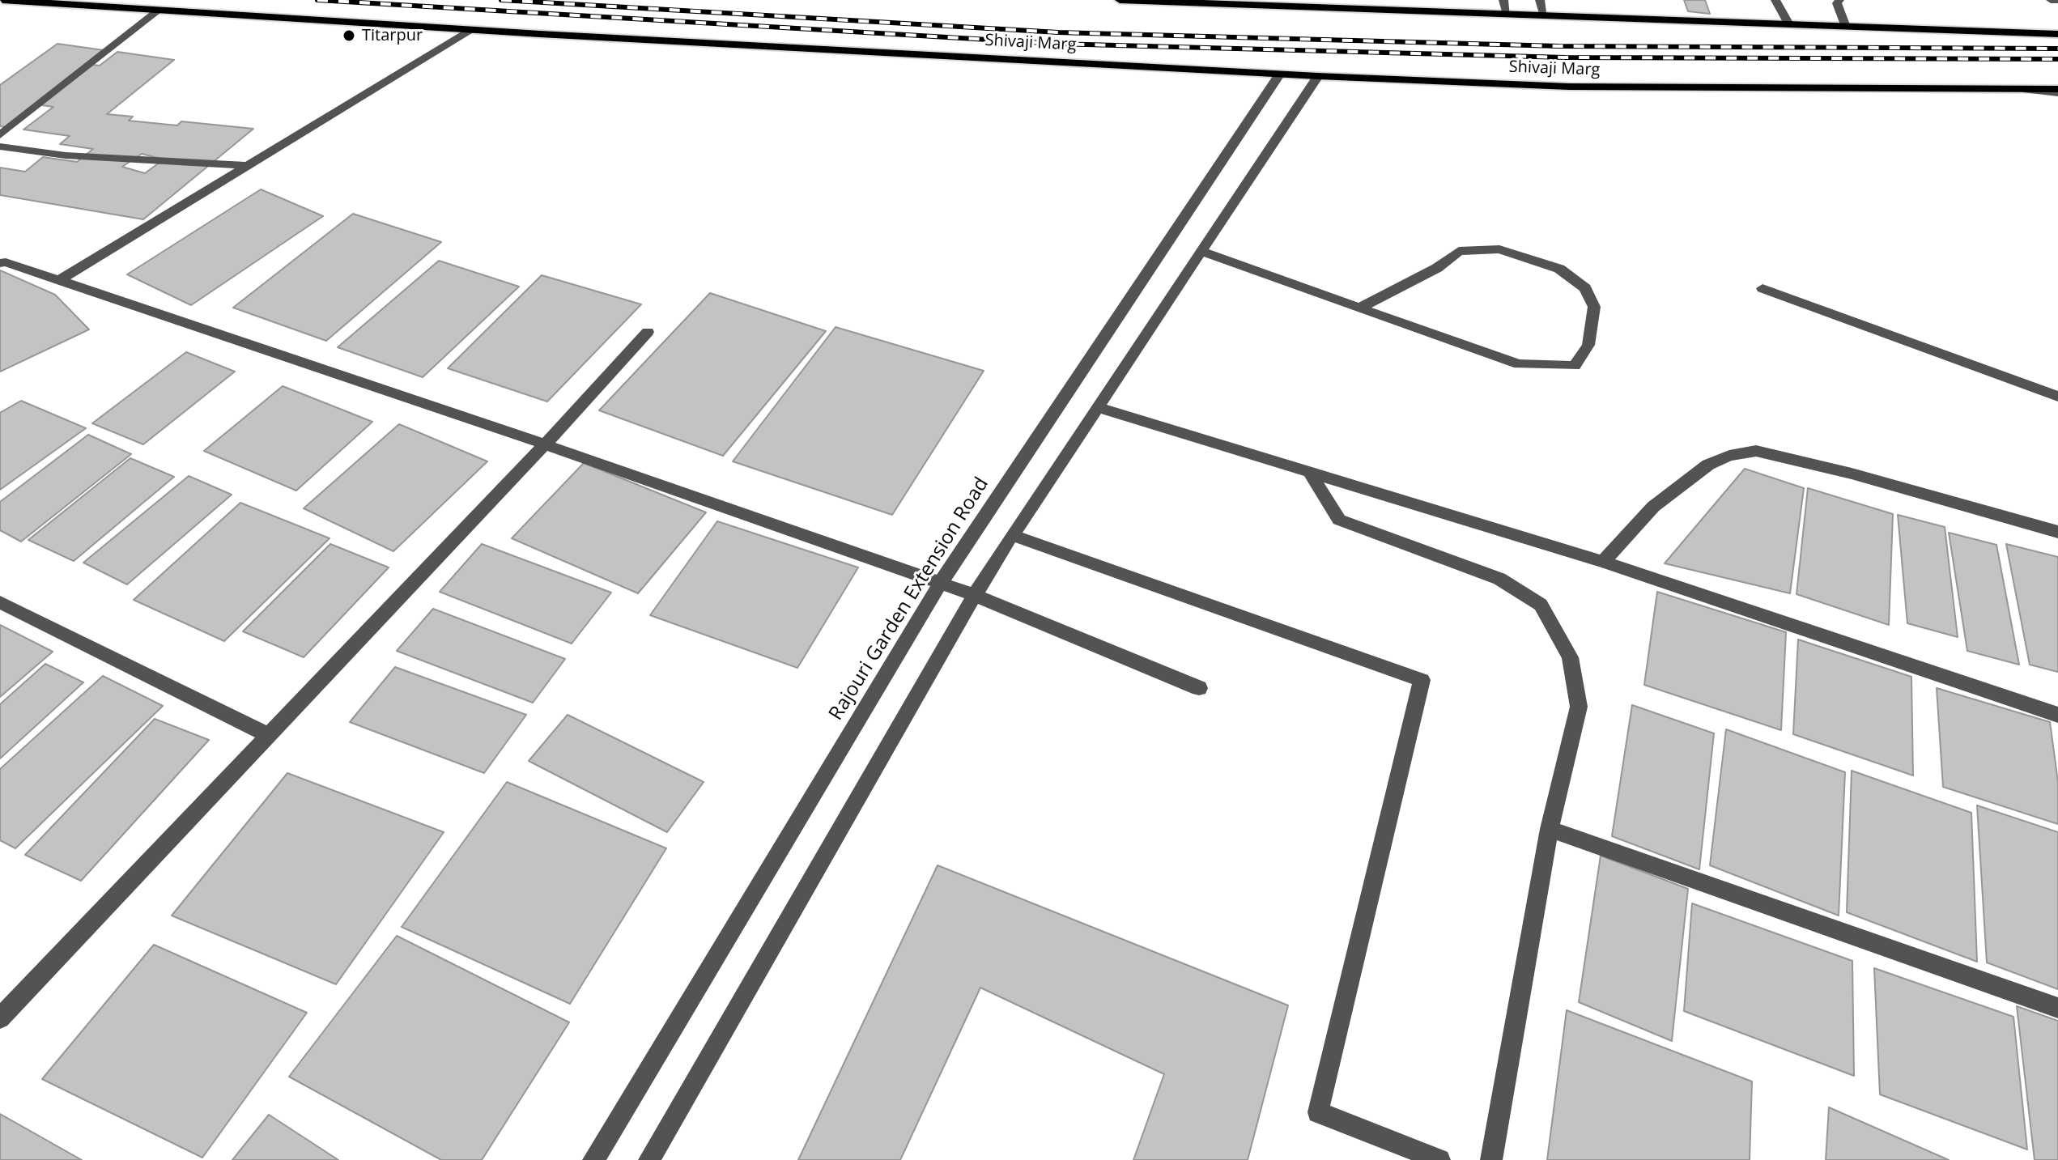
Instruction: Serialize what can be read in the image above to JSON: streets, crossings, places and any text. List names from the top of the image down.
{
  "streets": {
    "main road": ["Shivaji Marg"],
    "street": ["Rajouri Garden Extension Road"]
  },
  "crossings": [
    ["Shivaji Marg", "Rajouri Garden Extension Road"]
  ],
  "places": ["Titarpur"]
}
